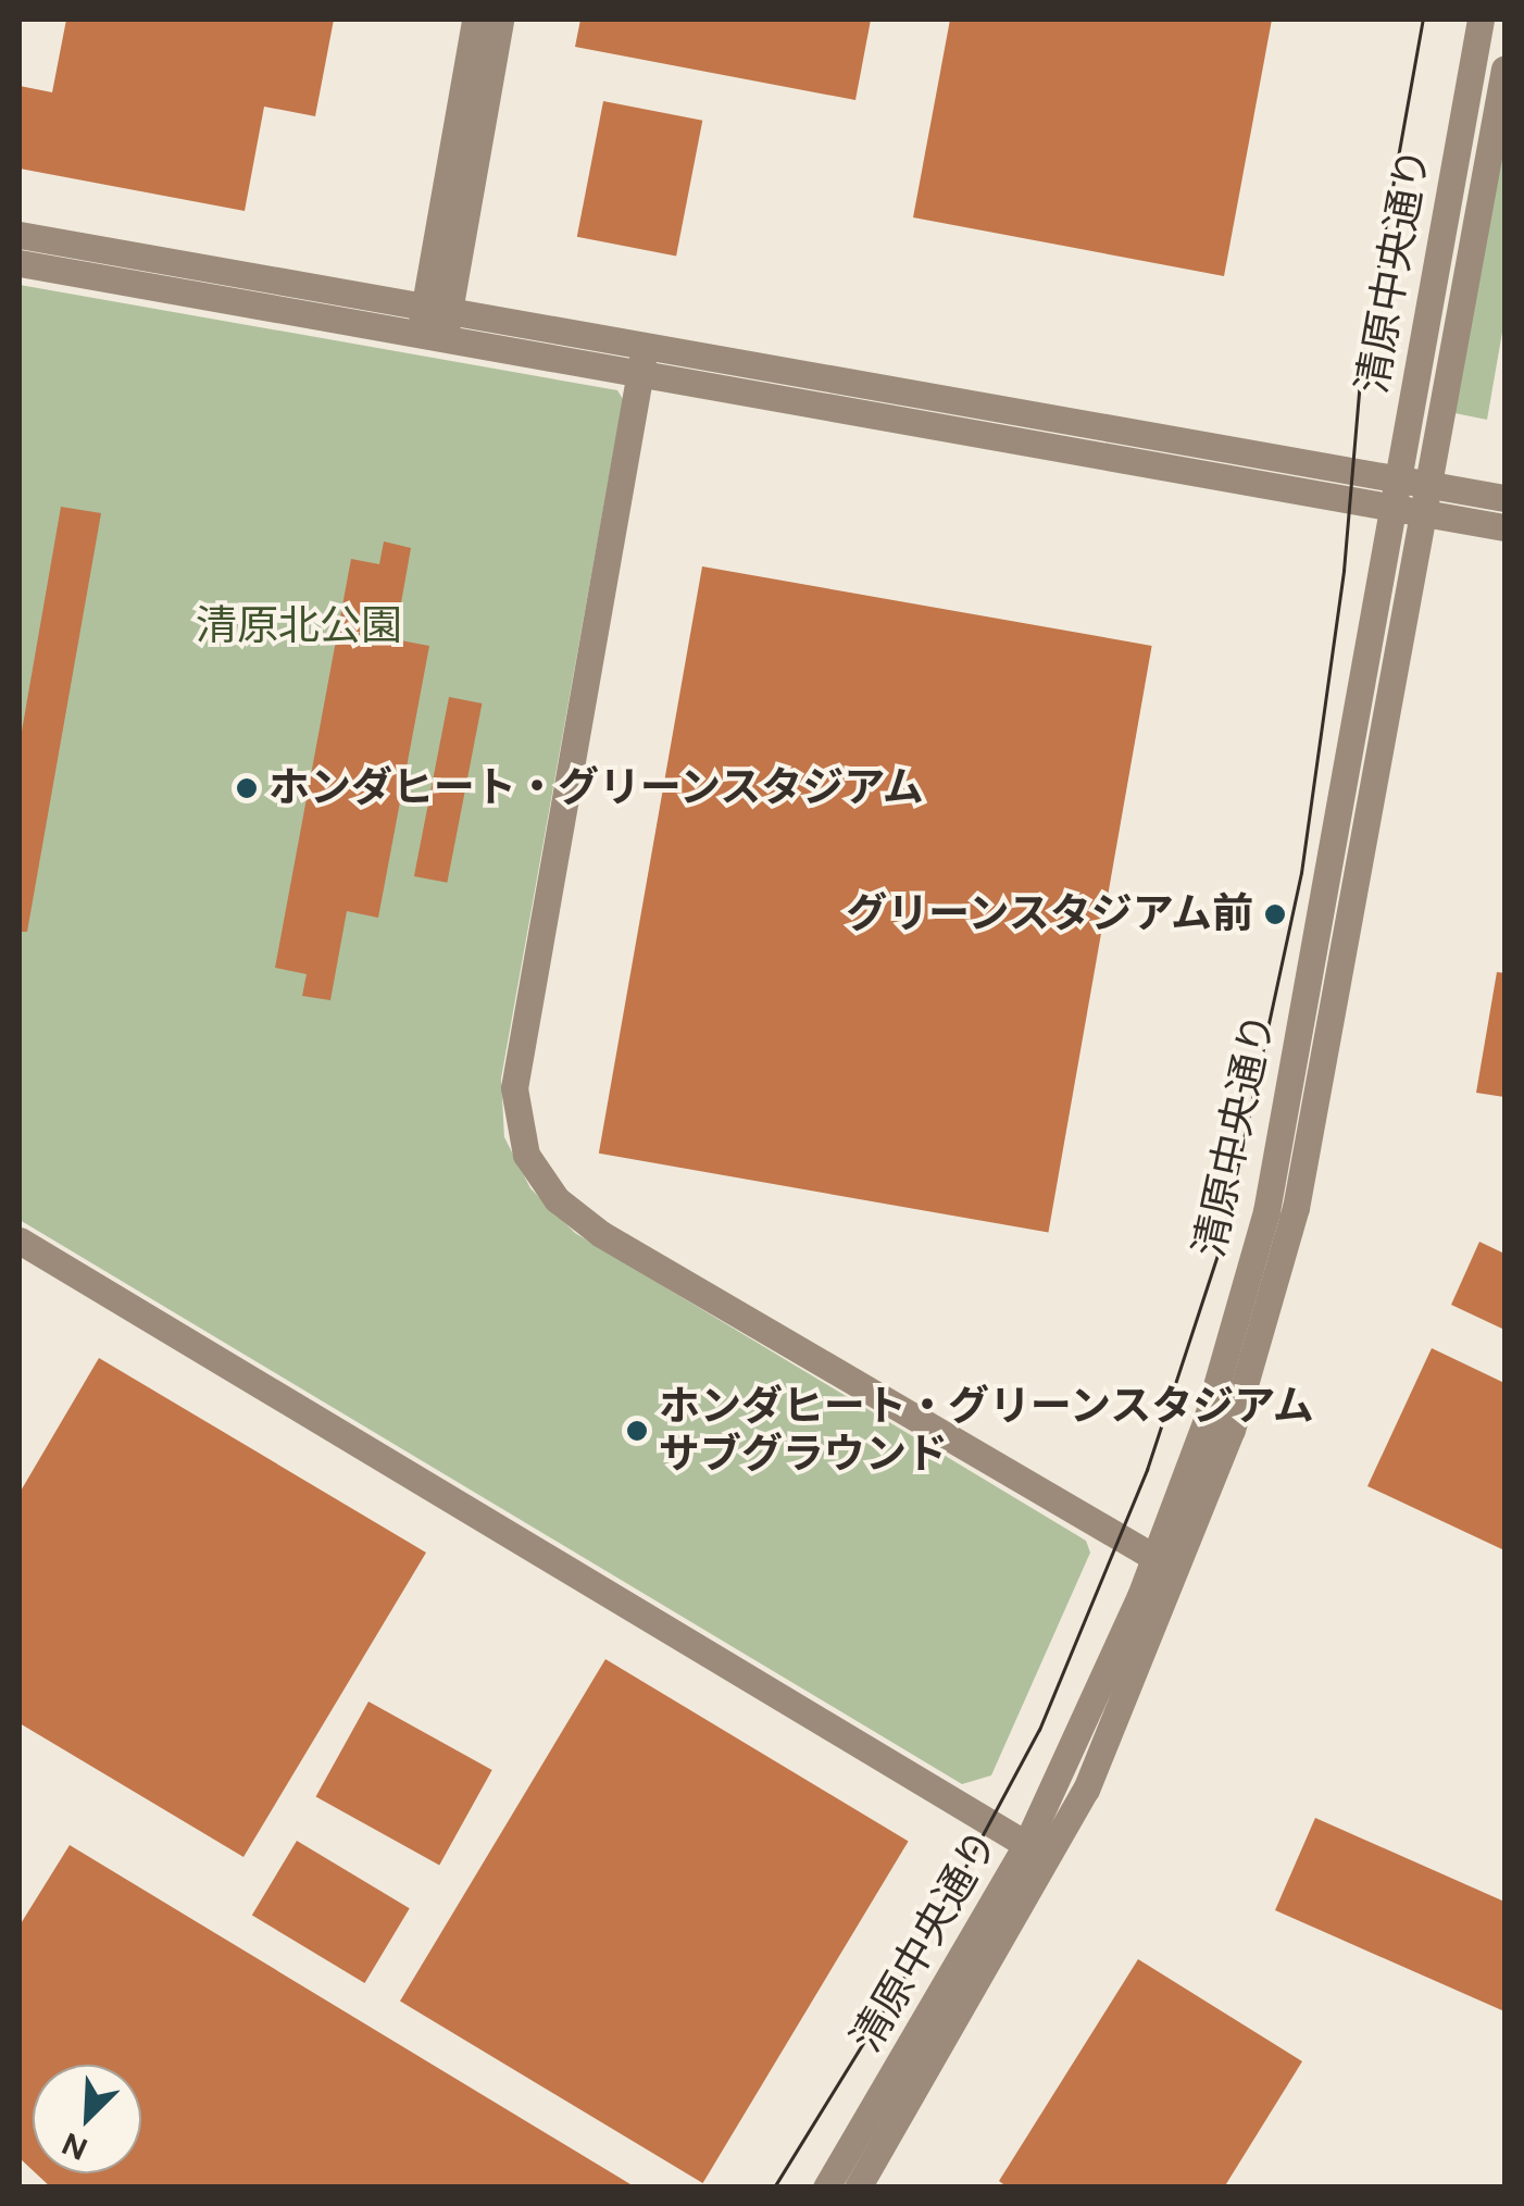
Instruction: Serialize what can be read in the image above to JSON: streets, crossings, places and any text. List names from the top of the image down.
{
  "streets": {
    "street": ["清原中央通り"]
  },
  "parks": ["清原北公園"],
  "places": ["ホンダヒート・グリーンスタジアム", "グリーンスタジアム前", "ホンダヒート・グリーンスタジアム サブグラウンド"],
  "north": "bottom left"
}
